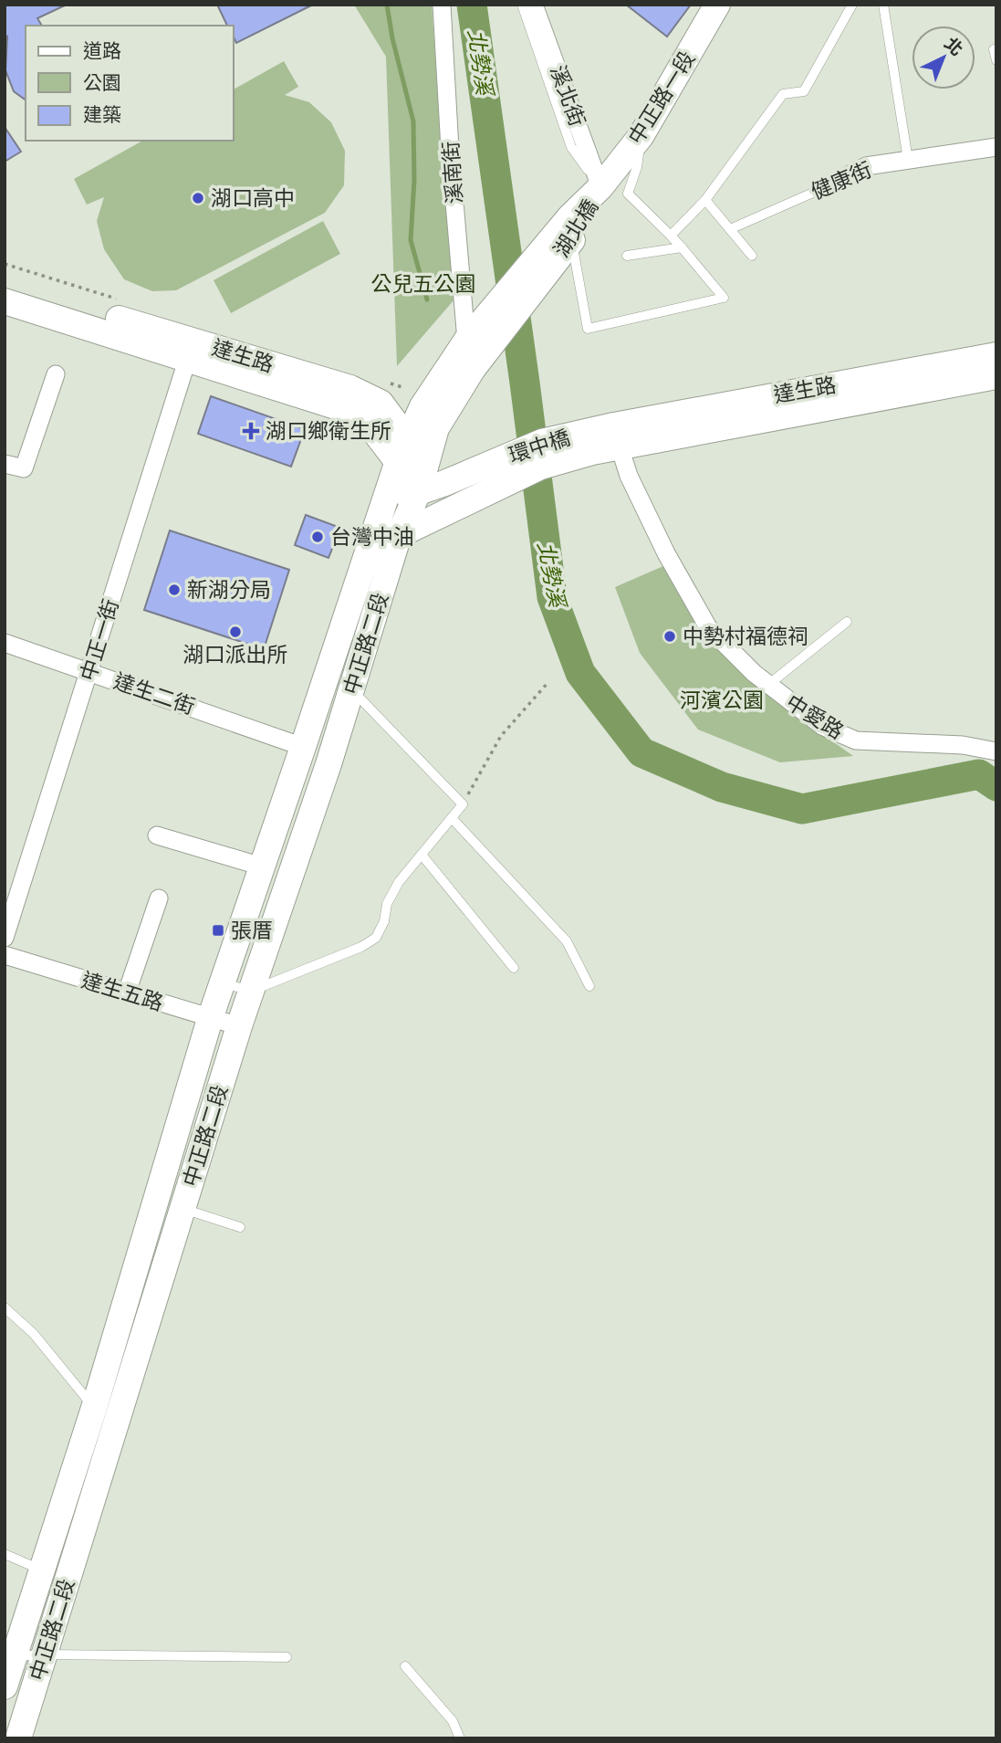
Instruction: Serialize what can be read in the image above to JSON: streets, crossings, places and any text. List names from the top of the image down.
{
  "streets": {
    "main road": [
      "中正路一段",
      "湖北橋",
      "達生路",
      "環中橋",
      "中正路二段"
    ],
    "street": [
      "溪北街",
      "溪南街",
      "健康街",
      "中正一街",
      "達生二街",
      "中愛路",
      "達生五路"
    ]
  },
  "crossings": [
    ["溪北街", "中正路一段"],
    ["溪北街", "湖北橋"],
    ["中正路一段", "湖北橋"],
    ["溪南街", "湖北橋"],
    ["湖北橋", "達生路"],
    ["達生路", "環中橋"],
    ["達生路", "中正一街"],
    ["達生路", "中愛路"],
    ["環中橋", "中愛路"],
    ["中正一街", "達生二街"],
    ["中正路二段", "達生二街"],
    ["中正路二段", "達生五路"]
  ],
  "water": ["北勢溪"],
  "parks": ["公兒五公園", "河濱公園"],
  "places": {
    "other": [
      "湖口高中",
      "台灣中油",
      "新湖分局",
      "湖口派出所",
      "中勢村福德祠"
    ],
    "health": ["湖口鄉衛生所"],
    "transit": ["張厝"]
  },
  "legend": ["道路", "公園", "建築"],
  "north": "top right"
}
